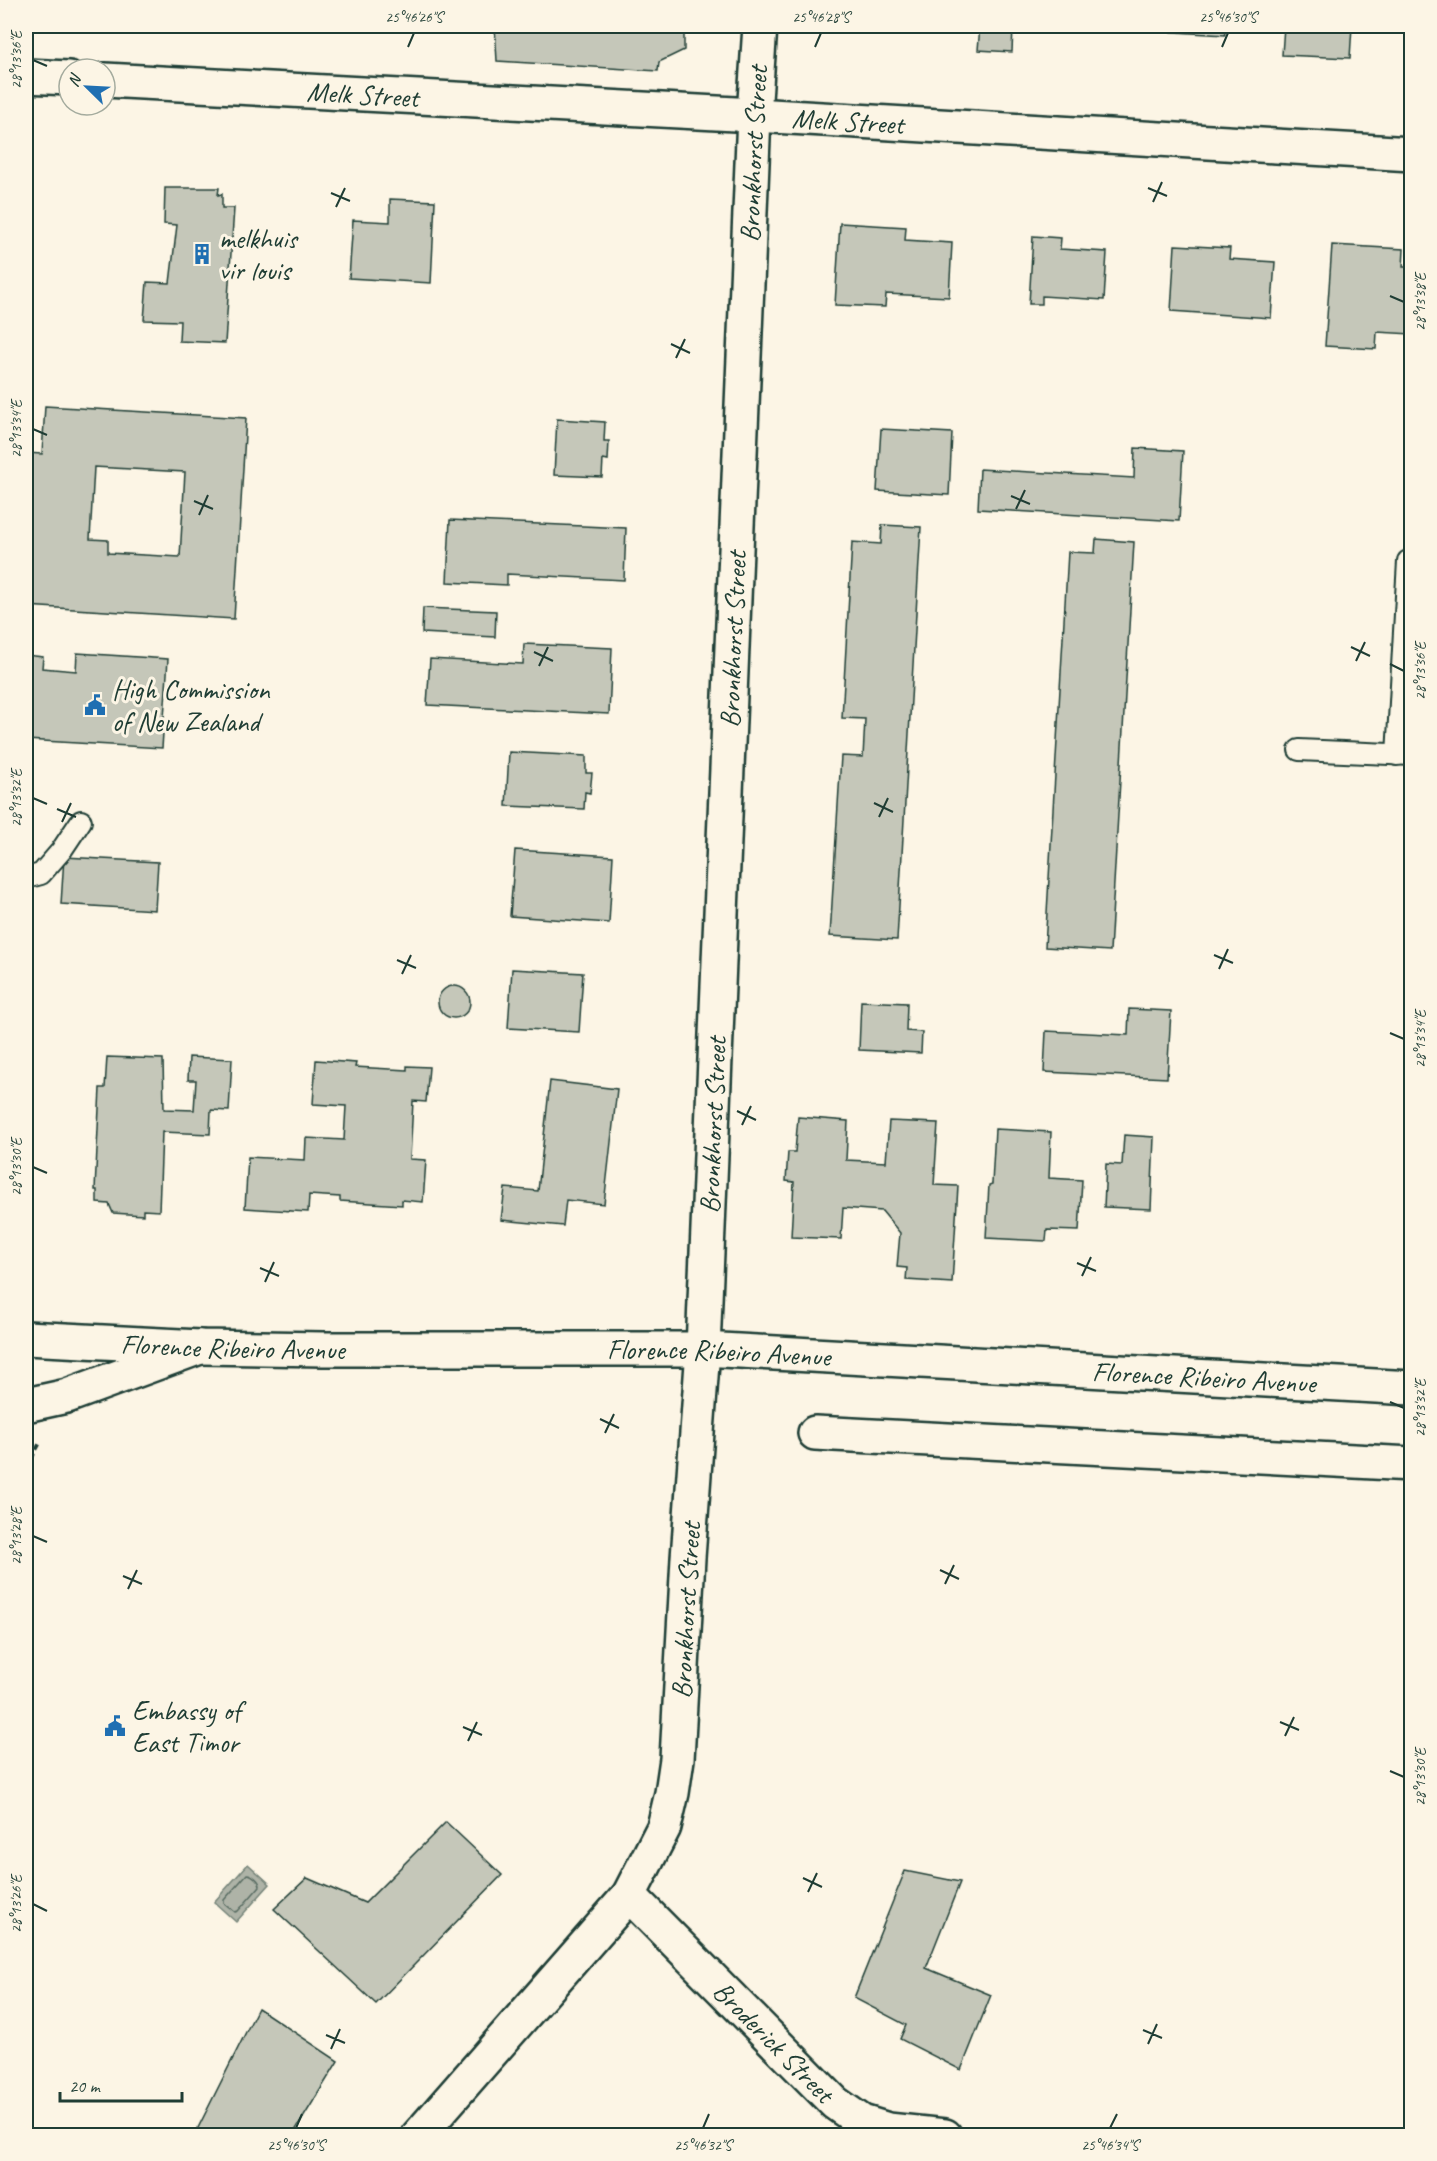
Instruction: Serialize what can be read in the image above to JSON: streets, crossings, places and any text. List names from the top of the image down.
{
  "streets": {
    "street": [
      "Melk Street",
      "Bronkhorst Street",
      "Florence Ribeiro Avenue",
      "Broderick Street"
    ]
  },
  "crossings": [
    ["Melk Street", "Bronkhorst Street"],
    ["Bronkhorst Street", "Florence Ribeiro Avenue"],
    ["Bronkhorst Street", "Broderick Street"]
  ],
  "places": {
    "building": ["melkhuis vir louis"],
    "public building": ["High Commission of New Zealand", "Embassy of East Timor"]
  },
  "scale_bar": "20 m",
  "north": "top left",
  "coordinates": [
    "25°46'26\"S",
    "25°46'28\"S",
    "25°46'30\"S",
    "28°13'36\"E",
    "28°13'38\"E",
    "28°13'34\"E",
    "28°13'32\"E",
    "28°13'30\"E",
    "28°13'28\"E",
    "28°13'26\"E",
    "25°46'32\"S",
    "25°46'34\"S"
  ]
}
